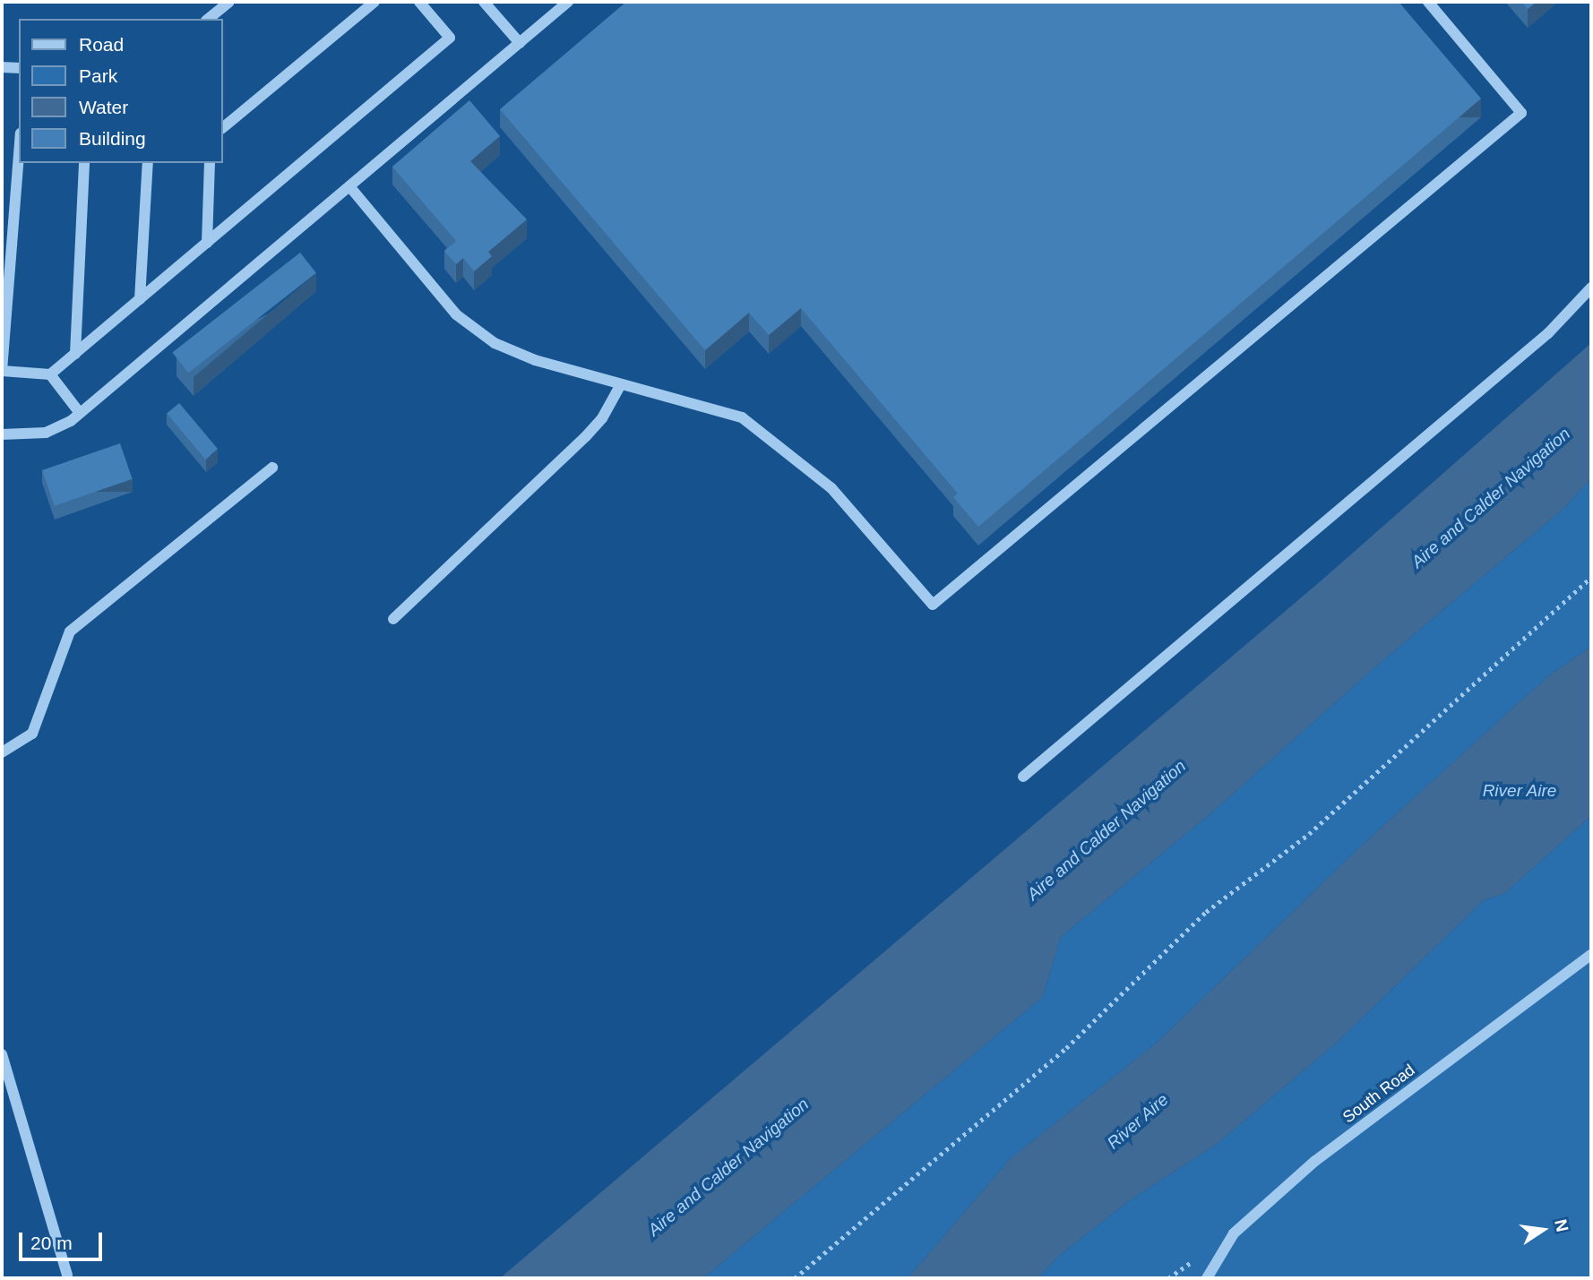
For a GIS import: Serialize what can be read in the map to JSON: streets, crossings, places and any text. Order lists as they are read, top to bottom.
{
  "streets": {
    "lane": ["South Road"]
  },
  "water": ["Aire and Calder Navigation", "River Aire"],
  "legend": [
    "Road",
    "Park",
    "Water",
    "Building"
  ],
  "scale_bar": "20 m",
  "north": "right"
}
